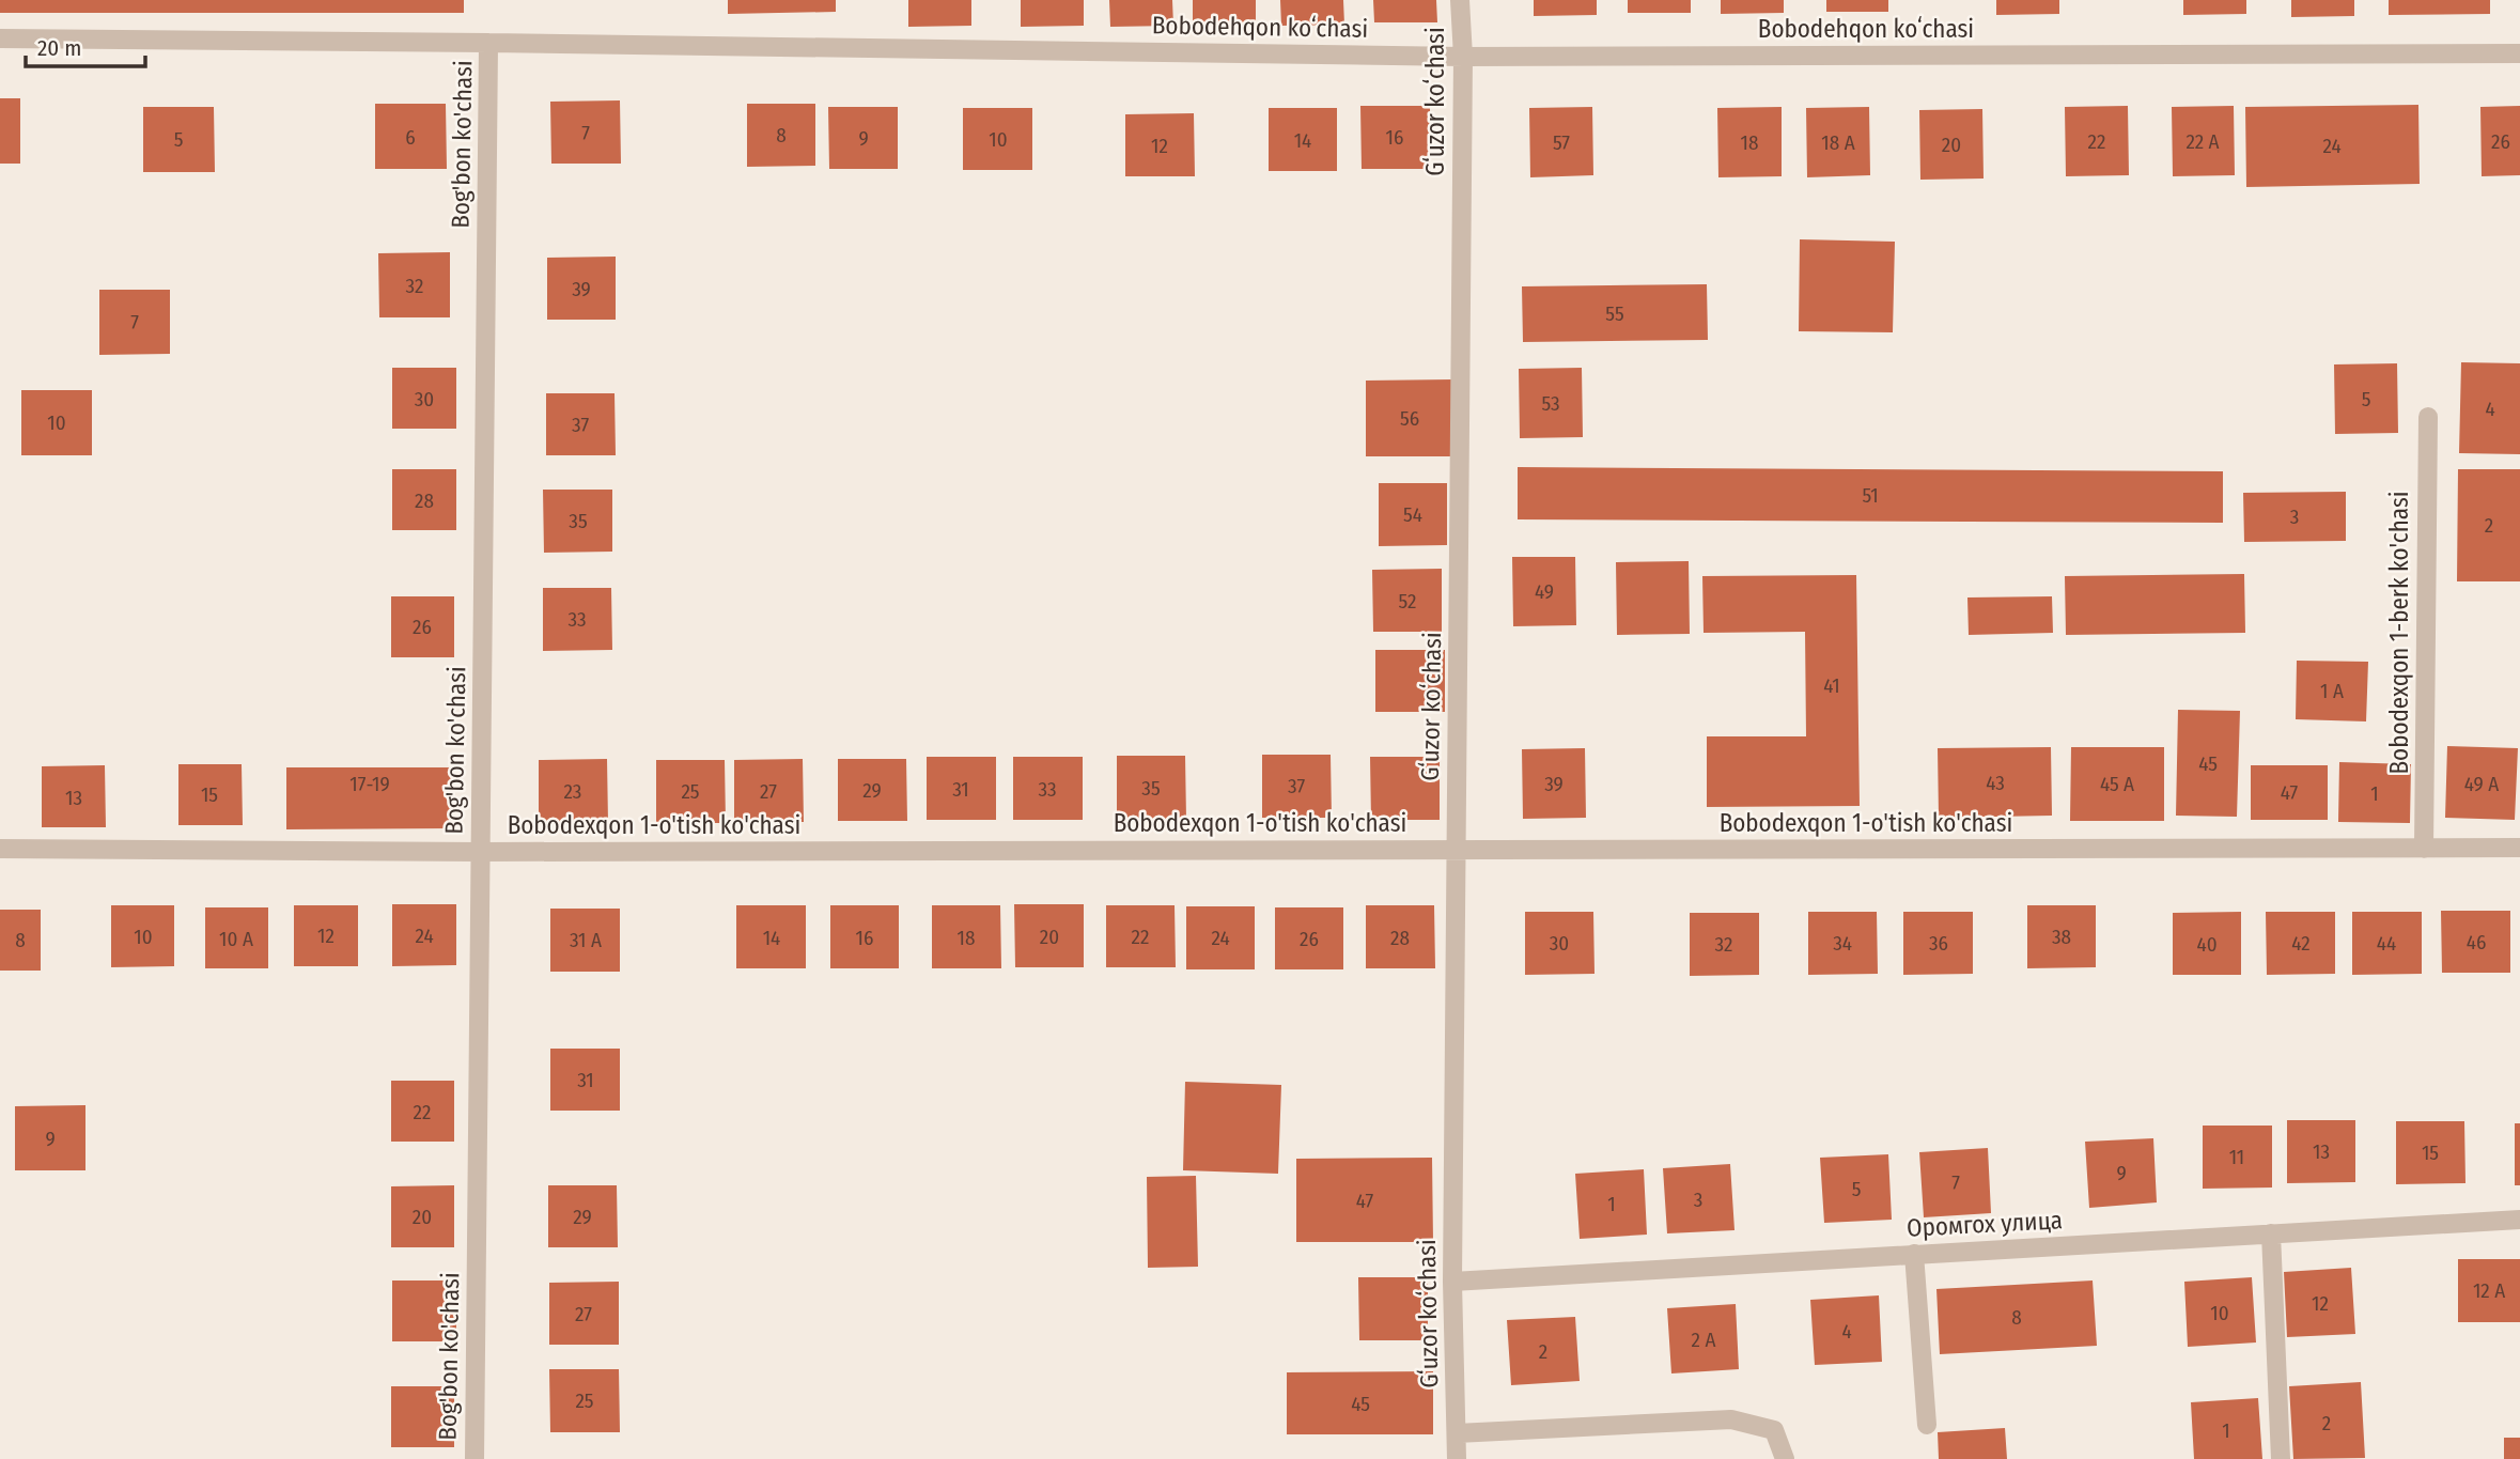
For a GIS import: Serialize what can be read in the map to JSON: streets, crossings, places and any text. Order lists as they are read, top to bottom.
{
  "streets": {
    "street": [
      "Bobodehqon koʻchasi",
      "Gʻuzor koʻchasi",
      "Bog'bon ko'chasi",
      "Bobodexqon 1-berk ko'chasi",
      "Bobodexqon 1-o'tish ko'chasi",
      "Оромгох улица"
    ]
  },
  "crossings": [
    ["Bobodehqon koʻchasi", "Gʻuzor koʻchasi"],
    ["Bobodehqon koʻchasi", "Bog'bon ko'chasi"],
    ["Gʻuzor koʻchasi", "Bobodexqon 1-o'tish ko'chasi"],
    ["Gʻuzor koʻchasi", "Оромгох улица"],
    ["Bog'bon ko'chasi", "Bobodexqon 1-o'tish ko'chasi"],
    ["Bobodexqon 1-berk ko'chasi", "Bobodexqon 1-o'tish ko'chasi"]
  ],
  "house_numbers": [
    "7",
    "8",
    "6",
    "16",
    "9",
    "5",
    "10",
    "14",
    "22",
    "22 A",
    "26",
    "57",
    "18",
    "18 A",
    "20",
    "12",
    "24",
    "32",
    "39",
    "55",
    "7",
    "30",
    "5",
    "53",
    "4",
    "56",
    "10",
    "37",
    "51",
    "28",
    "54",
    "3",
    "35",
    "2",
    "49",
    "52",
    "33",
    "26",
    "41",
    "1 A",
    "45",
    "43",
    "17-19",
    "39",
    "45 A",
    "49 A",
    "37",
    "35",
    "31",
    "33",
    "29",
    "23",
    "25",
    "27",
    "47",
    "1",
    "15",
    "13",
    "12",
    "24",
    "10",
    "20",
    "22",
    "38",
    "14",
    "16",
    "18",
    "24",
    "28",
    "10 A",
    "26",
    "8",
    "31 A",
    "46",
    "30",
    "34",
    "36",
    "42",
    "44",
    "32",
    "40",
    "31",
    "22",
    "9",
    "13",
    "15",
    "11",
    "9",
    "7",
    "5",
    "3",
    "47",
    "1",
    "20",
    "29",
    "12 A",
    "12",
    "10",
    "27",
    "8",
    "4",
    "2 A",
    "2",
    "25",
    "45",
    "2",
    "1"
  ],
  "scale_bar": "20 m"
}
